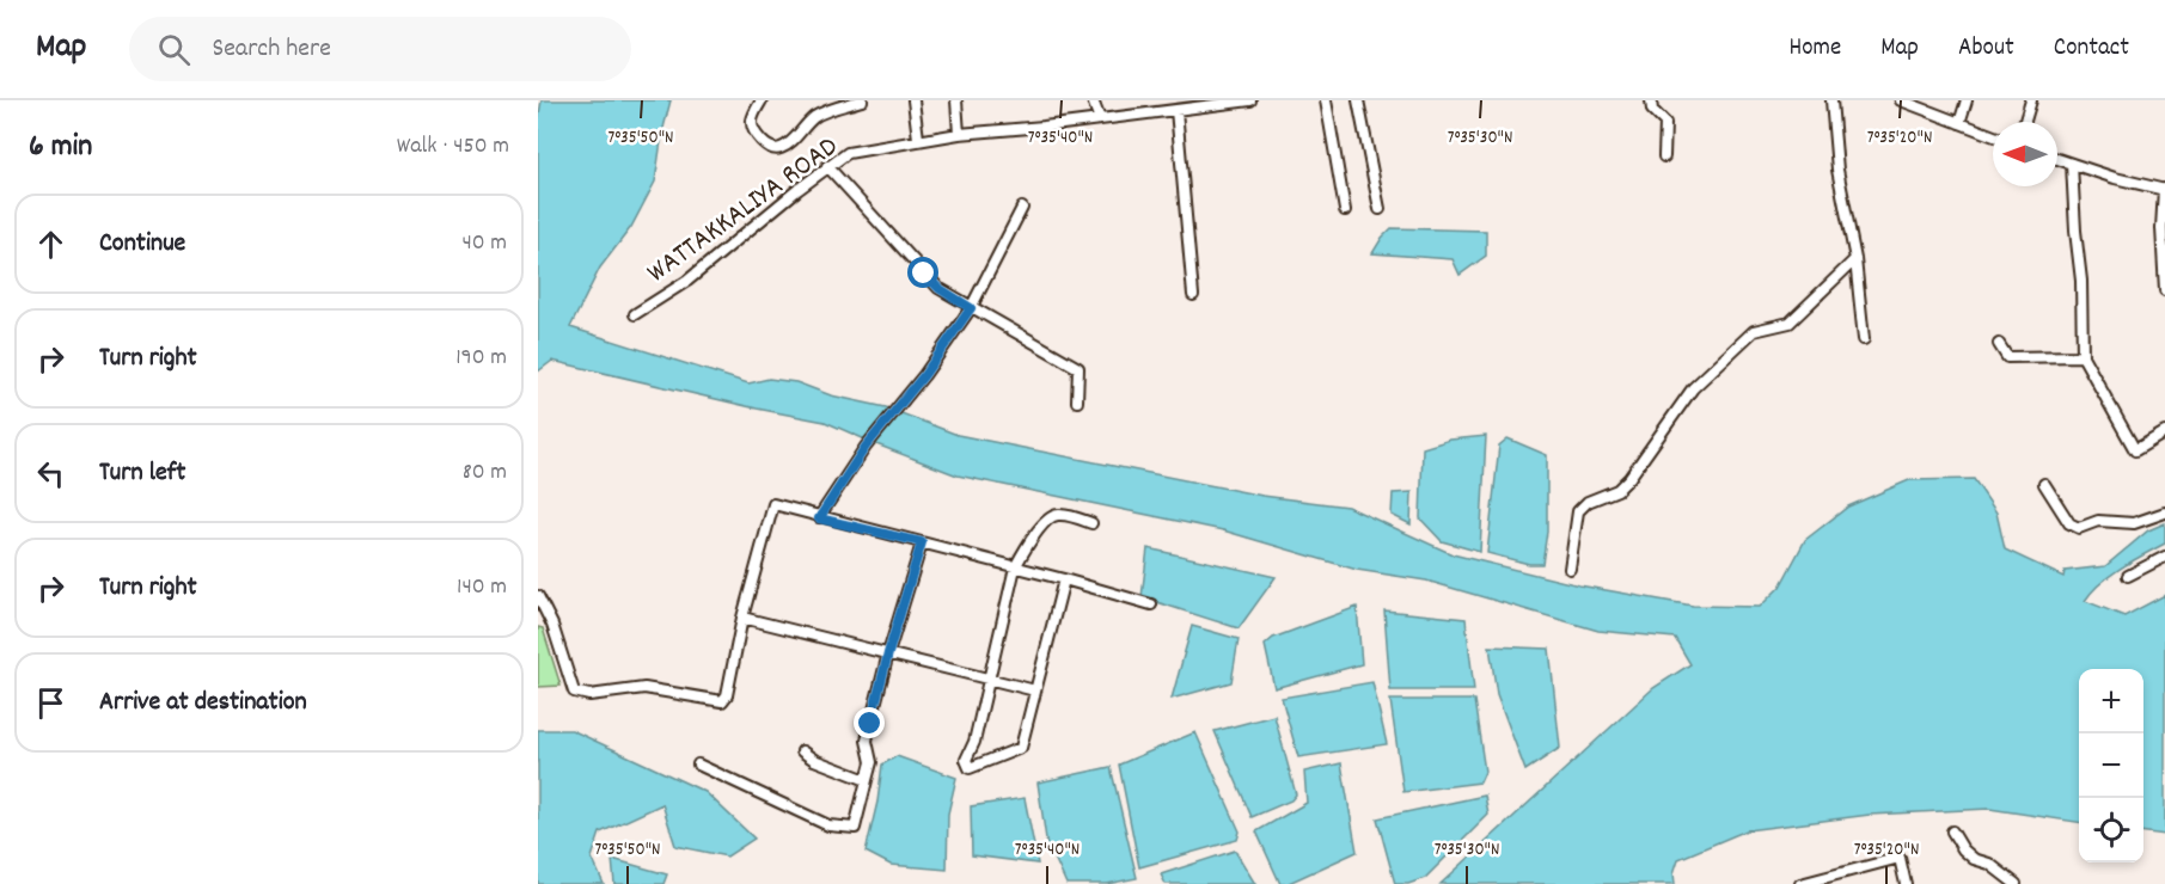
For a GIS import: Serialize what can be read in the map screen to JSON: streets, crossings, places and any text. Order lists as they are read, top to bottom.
{
  "streets": {
    "street": ["WATTAKKALIYA ROAD"]
  },
  "north": "left",
  "page": {
    "header": "Map",
    "search": "Search here",
    "nav": [
      "Home",
      "Map",
      "About",
      "Contact"
    ],
    "heading": ["6 min", "Walk · 450 m"],
    "list": [
      ["Continue", "40 m"],
      ["Turn right", "190 m"],
      ["Turn left", "80 m"],
      ["Turn right", "140 m"],
      "Arrive at destination"
    ],
    "map_buttons": ["+", "−"]
  },
  "coordinates": [
    "7°35'50\"N",
    "7°35'40\"N",
    "7°35'30\"N",
    "7°35'20\"N"
  ]
}
